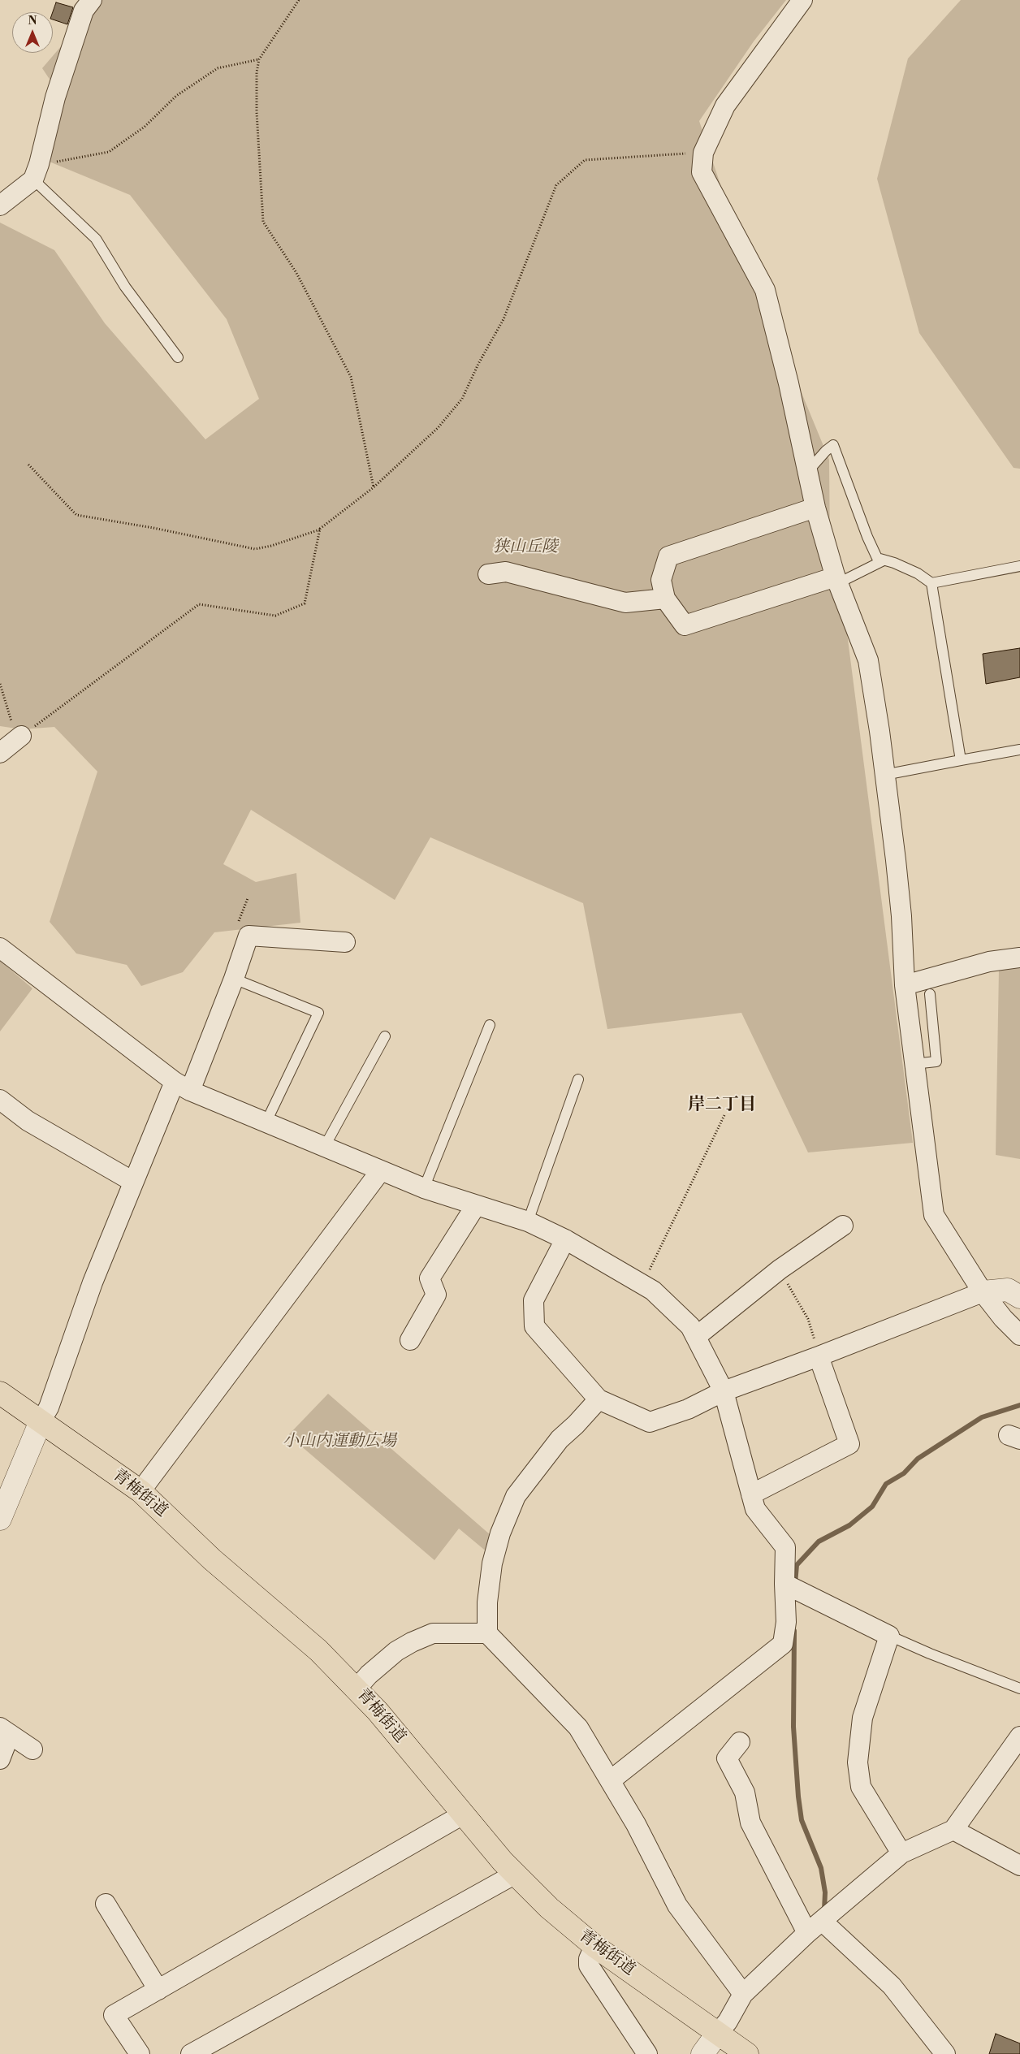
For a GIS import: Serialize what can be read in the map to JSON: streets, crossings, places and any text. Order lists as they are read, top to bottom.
{
  "streets": {
    "main road": ["青梅街道"]
  },
  "districts": ["岸二丁目"],
  "parks": ["狭山丘陵", "小山内運動広場"],
  "north": "top"
}
